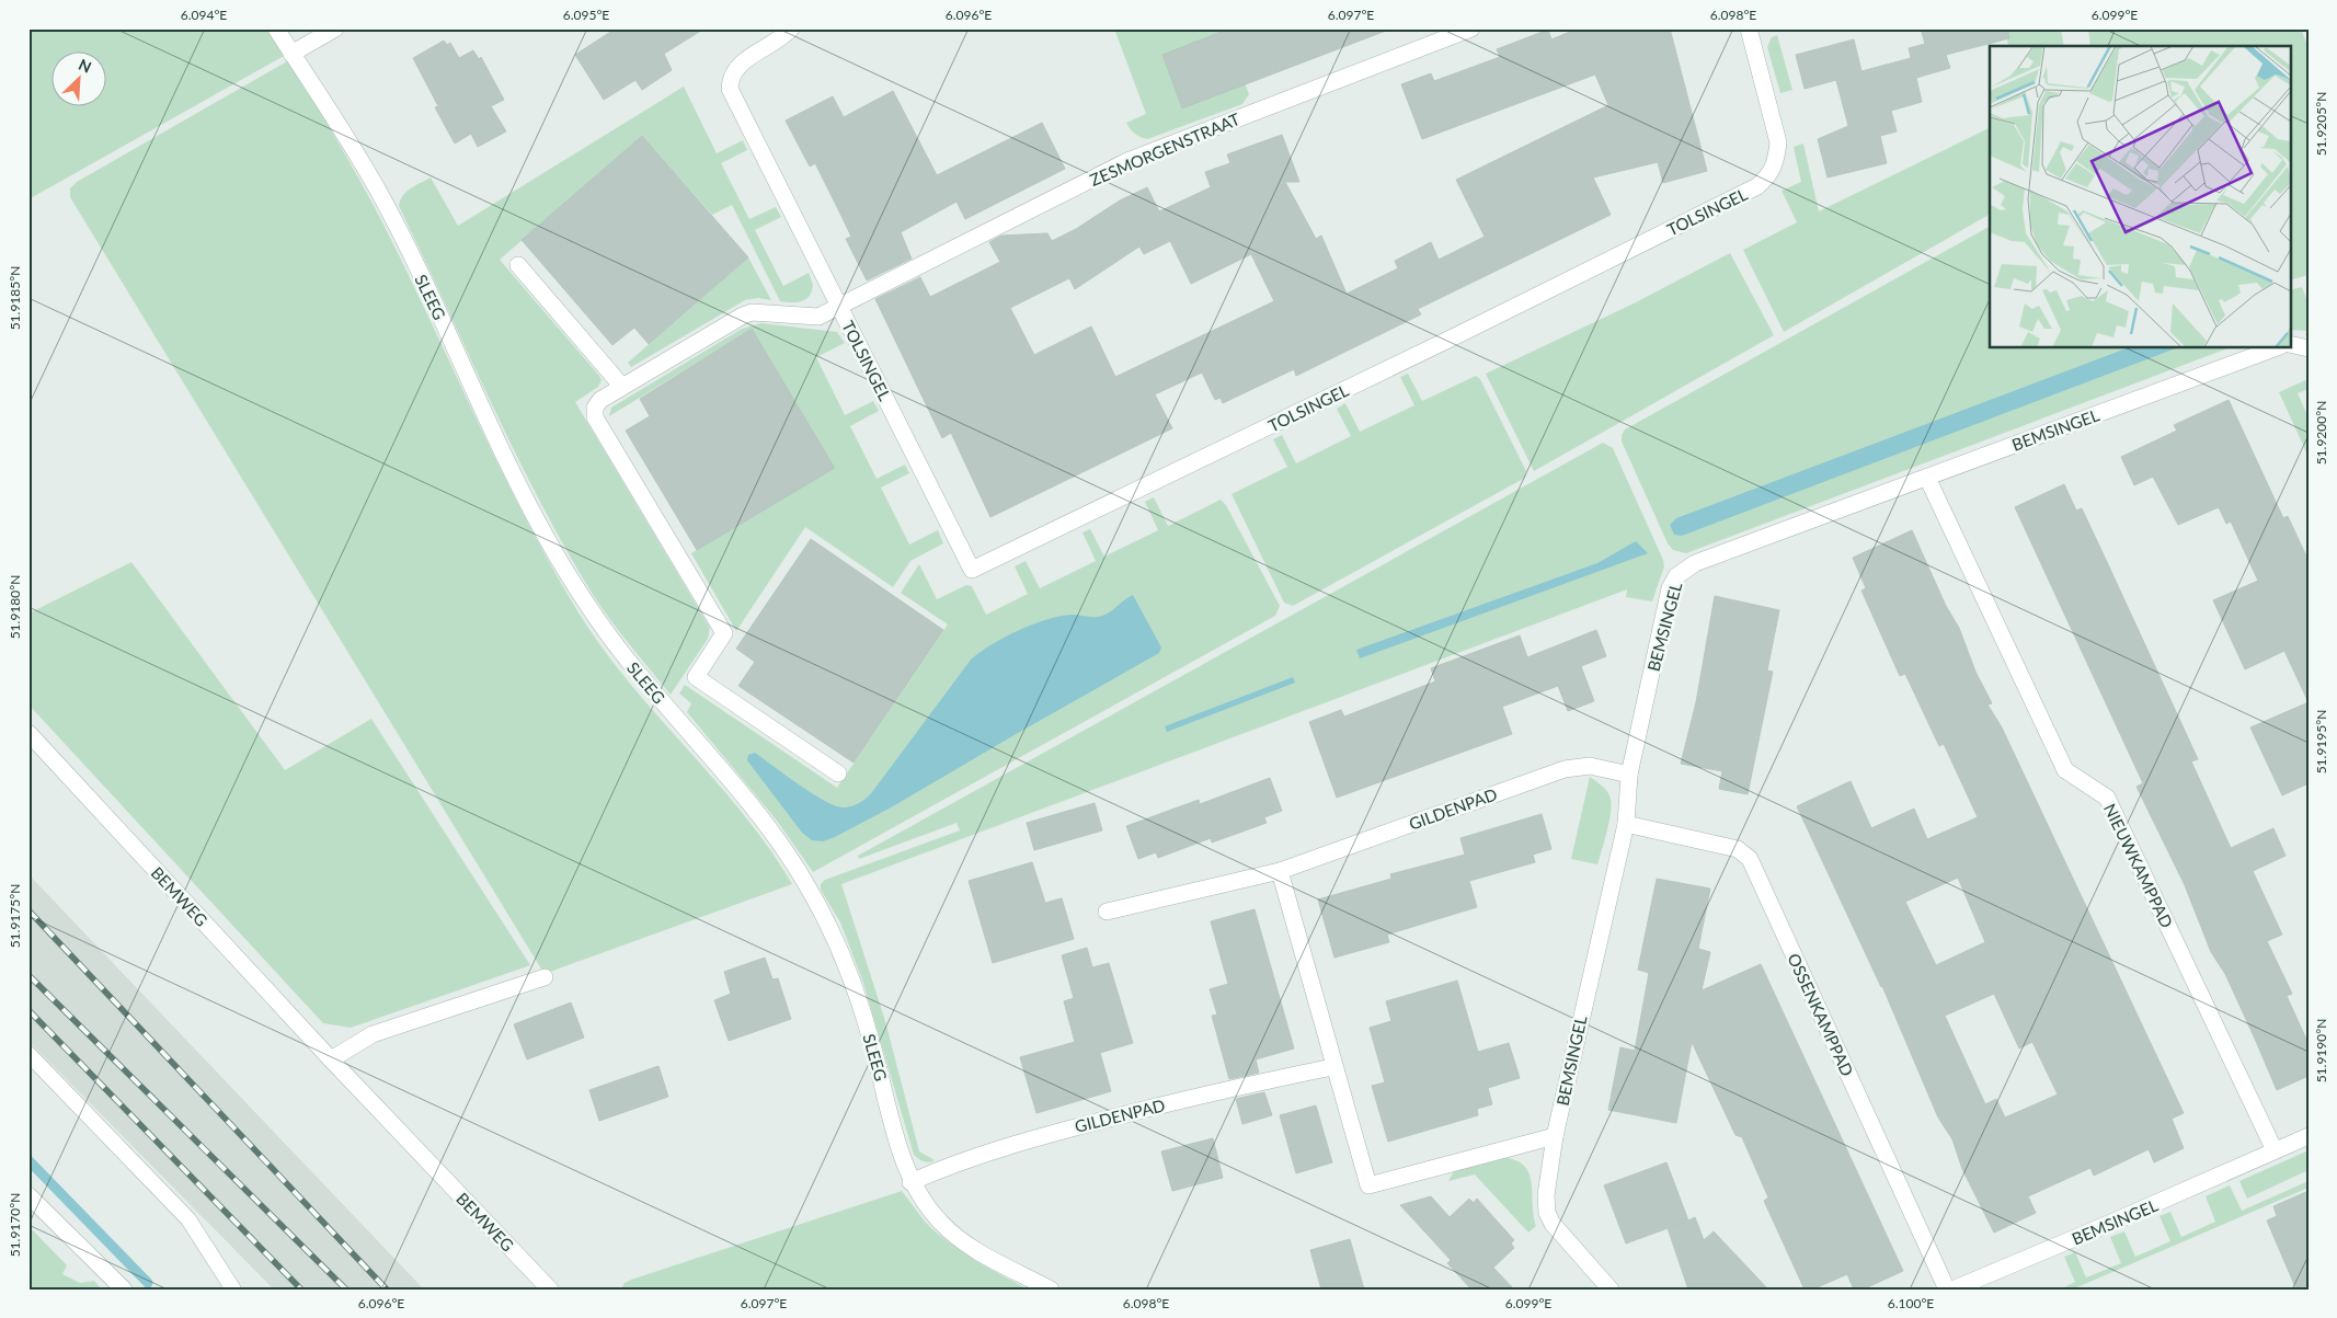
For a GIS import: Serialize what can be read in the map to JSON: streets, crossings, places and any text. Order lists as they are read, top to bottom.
{
  "streets": {
    "street": [
      "ZESMORGENSTRAAT",
      "TOLSINGEL",
      "SLEEG",
      "BEMSINGEL",
      "GILDENPAD",
      "NIEUWKAMPPAD",
      "BEMWEG",
      "OSSENKAMPPAD"
    ]
  },
  "crossings": [
    ["ZESMORGENSTRAAT", "TOLSINGEL"],
    ["SLEEG", "GILDENPAD"],
    ["BEMSINGEL", "GILDENPAD"],
    ["BEMSINGEL", "NIEUWKAMPPAD"],
    ["BEMSINGEL", "OSSENKAMPPAD"]
  ],
  "north": "top right",
  "coordinates": [
    "6.094°E",
    "6.095°E",
    "6.096°E",
    "6.097°E",
    "6.098°E",
    "6.099°E",
    "51.9205°N",
    "51.9185°N",
    "51.9200°N",
    "51.9180°N",
    "51.9195°N",
    "51.9175°N",
    "51.9190°N",
    "51.9170°N",
    "6.100°E"
  ]
}
